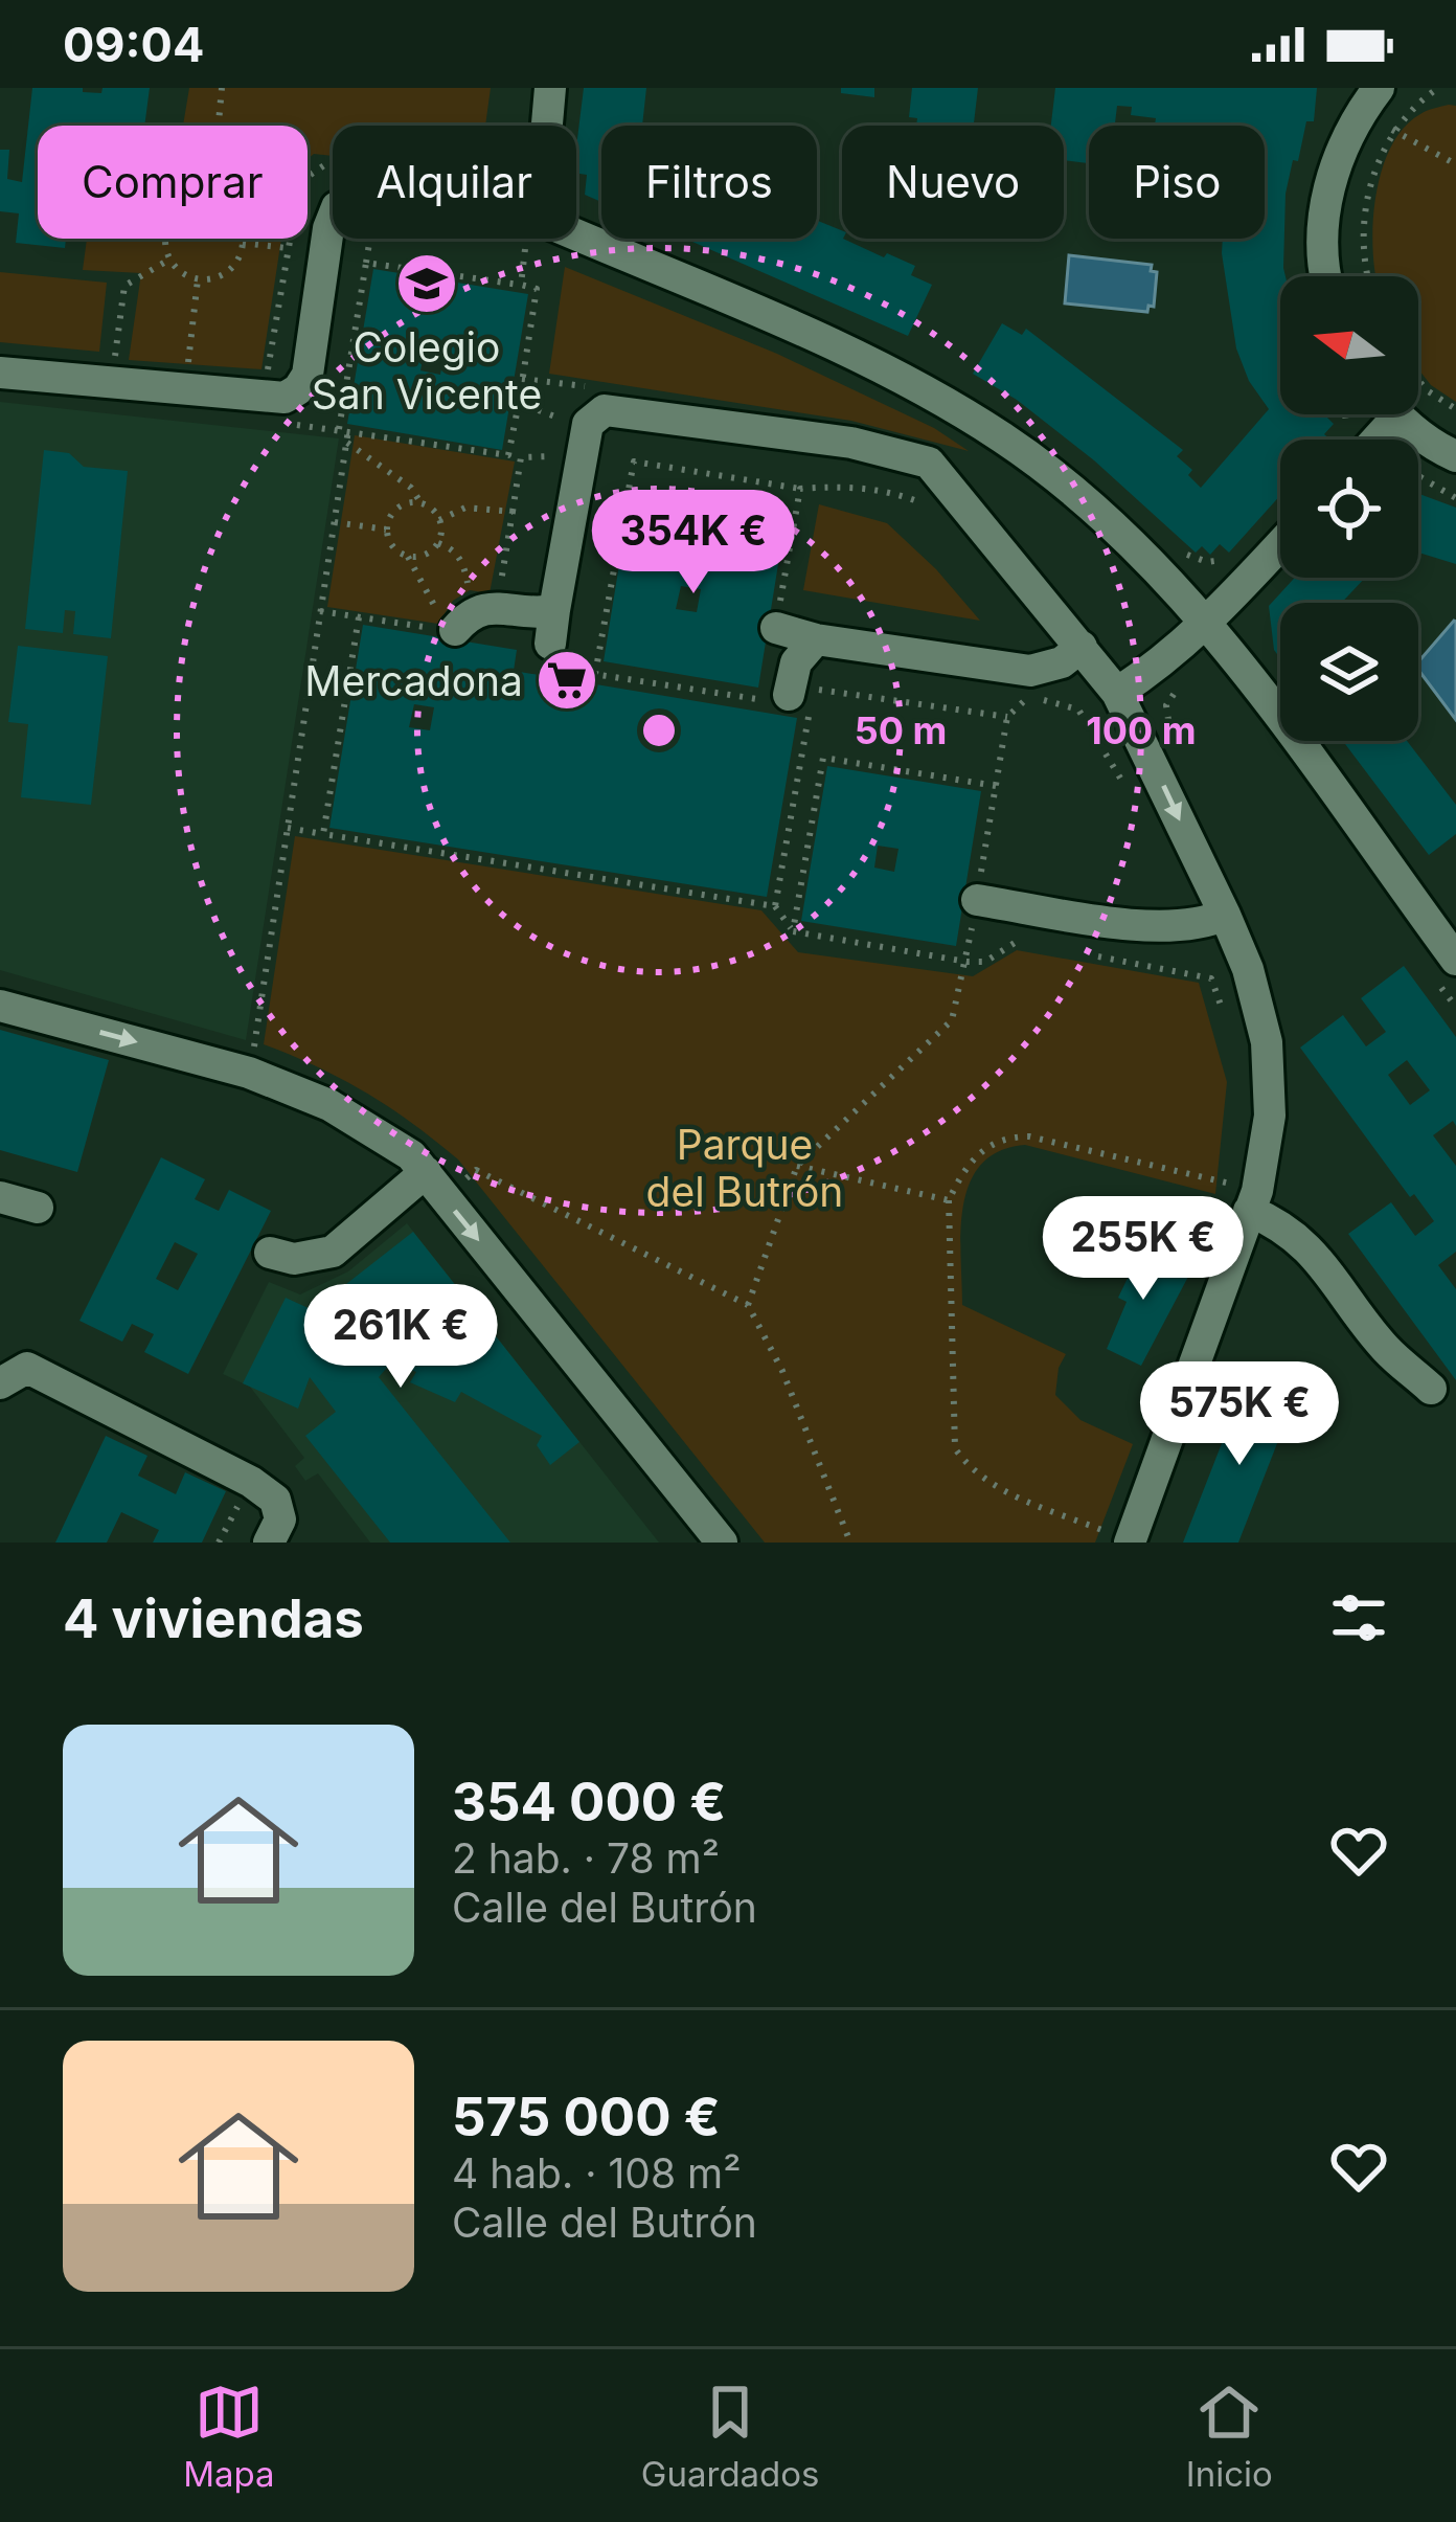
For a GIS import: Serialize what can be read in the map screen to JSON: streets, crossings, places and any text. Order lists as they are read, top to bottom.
{
  "parks": ["Parque del Butrón"],
  "places": {
    "school or university": ["Colegio San Vicente"],
    "supermarket": ["Mercadona"]
  },
  "north": "left",
  "page": {
    "status": "09:04",
    "chip": [
      "Comprar",
      "Alquilar",
      "Filtros",
      "Nuevo",
      "Piso"
    ],
    "price": [
      "354K €",
      "255K €",
      "261K €",
      "575K €"
    ],
    "heading": "4 viviendas",
    "list": [
      {
        "name": "354 000 €",
        "note": "2 hab. · 78 m² · Calle del Butrón"
      },
      {
        "name": "575 000 €",
        "note": "4 hab. · 108 m² · Calle del Butrón"
      }
    ],
    "tabs": ["Mapa", "Guardados", "Inicio"]
  },
  "rings": ["50 m", "100 m"]
}
